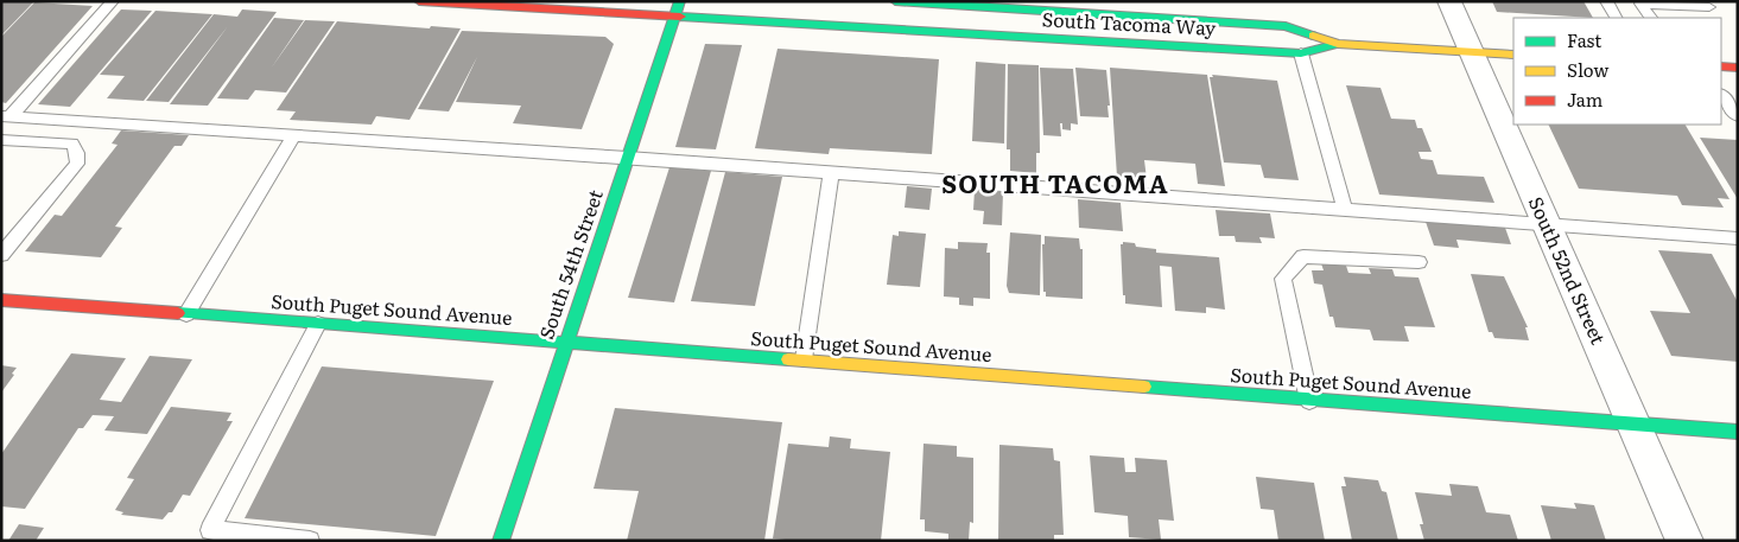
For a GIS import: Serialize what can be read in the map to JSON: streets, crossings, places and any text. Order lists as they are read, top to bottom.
{
  "streets": {
    "street": [
      "South Tacoma Way",
      "South 54th Street",
      "South 52nd Street",
      "South Puget Sound Avenue"
    ]
  },
  "crossings": [
    ["South Tacoma Way", "South 54th Street"],
    ["South Tacoma Way", "South 52nd Street"],
    ["South 54th Street", "South Puget Sound Avenue"],
    ["South 52nd Street", "South Puget Sound Avenue"]
  ],
  "districts": ["SOUTH TACOMA"],
  "legend": ["Fast", "Slow", "Jam"]
}
